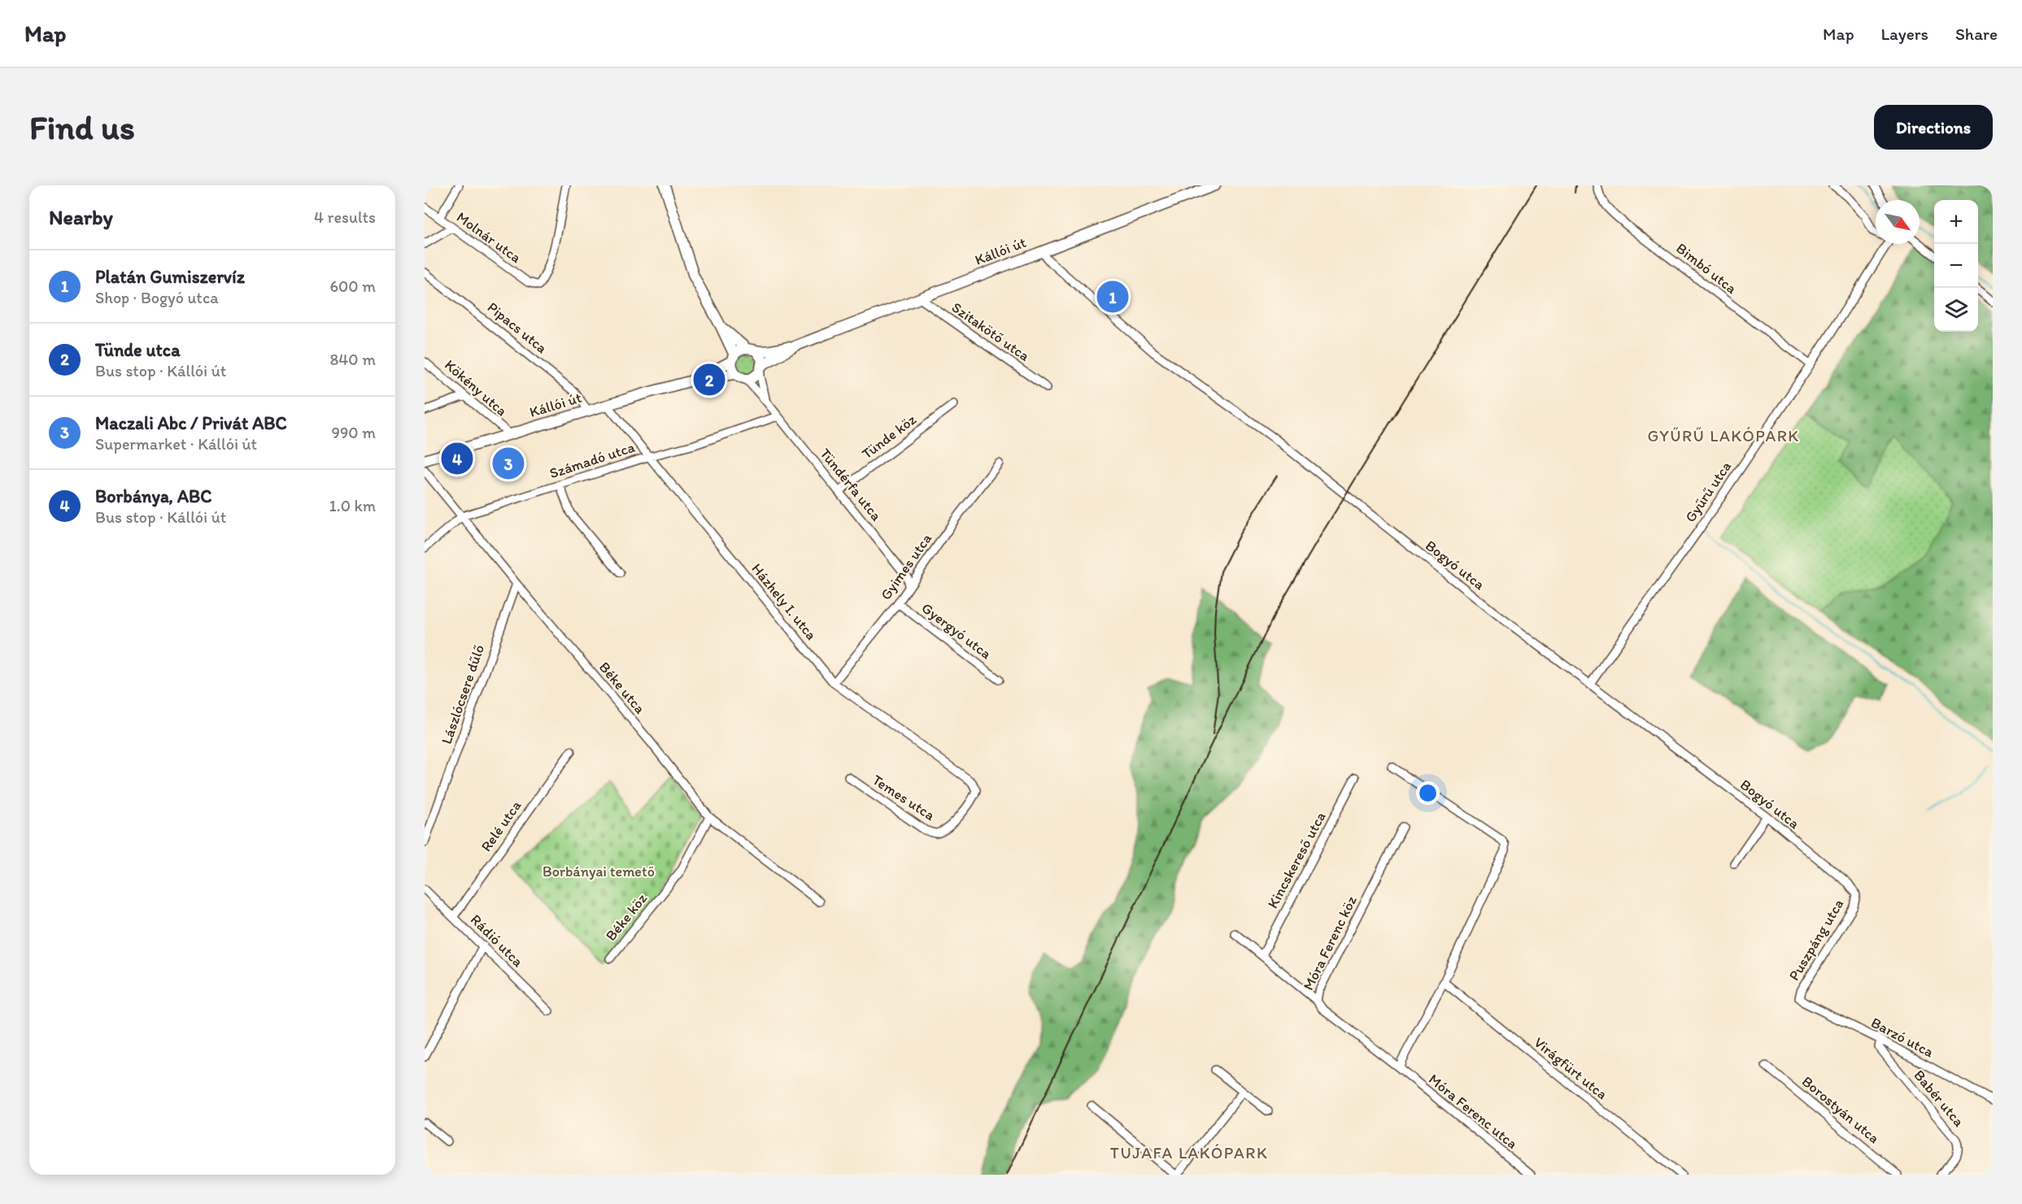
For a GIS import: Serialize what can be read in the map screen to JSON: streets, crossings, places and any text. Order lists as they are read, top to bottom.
{
  "streets": {
    "main road": ["Kállói út"],
    "street": [
      "Molnár utca",
      "Bimbó utca",
      "Pipacs utca",
      "Szitakötő utca",
      "Kökény utca",
      "Tünde köz",
      "Számadó utca",
      "Tündérfa utca",
      "Gyűrű utca",
      "Bogyó utca",
      "Gyimes utca",
      "Házhely I. utca",
      "Gyergyó utca",
      "Béke utca",
      "Lászlócsere dűlő",
      "Temes utca",
      "Relé utca",
      "Kincskereső utca",
      "Béke köz",
      "Puszpáng utca",
      "Rádió utca",
      "Móra Ferenc köz",
      "Barzó utca",
      "Virágfürt utca",
      "Babér utca",
      "Borostyán utca",
      "Móra Ferenc utca"
    ]
  },
  "crossings": [
    ["Kállói út", "Pipacs utca"],
    ["Kállói út", "Szitakötő utca"],
    ["Kállói út", "Kökény utca"],
    ["Kállói út", "Tündérfa utca"],
    ["Kállói út", "Bogyó utca"],
    ["Kállói út", "Házhely I. utca"],
    ["Bimbó utca", "Gyűrű utca"],
    ["Tünde köz", "Tündérfa utca"],
    ["Számadó utca", "Tündérfa utca"],
    ["Számadó utca", "Házhely I. utca"],
    ["Számadó utca", "Béke utca"],
    ["Tündérfa utca", "Gyimes utca"],
    ["Gyűrű utca", "Bogyó utca"],
    ["Bogyó utca", "Puszpáng utca"],
    ["Gyimes utca", "Házhely I. utca"],
    ["Gyimes utca", "Gyergyó utca"],
    ["Házhely I. utca", "Temes utca"],
    ["Béke utca", "Lászlócsere dűlő"],
    ["Béke utca", "Béke köz"],
    ["Relé utca", "Rádió utca"],
    ["Puszpáng utca", "Barzó utca"],
    ["Móra Ferenc köz", "Móra Ferenc utca"],
    ["Barzó utca", "Babér utca"]
  ],
  "districts": ["GYŰRŰ LAKÓPARK", "TUJAFA LAKÓPARK"],
  "parks": ["Borbányai temető"],
  "north": "bottom right",
  "page": {
    "header": "Map",
    "nav": ["Map", "Layers", "Share"],
    "buttons": "Directions",
    "title": "Find us",
    "heading": ["Nearby", "4 results"],
    "map_buttons": ["+", "−"],
    "list": [
      {
        "mark": "1",
        "name": "Platán Gumiszervíz",
        "note": "Shop · Bogyó utca",
        "value": "600 m"
      },
      {
        "mark": "2",
        "name": "Tünde utca",
        "note": "Bus stop · Kállói út",
        "value": "840 m"
      },
      {
        "mark": "3",
        "name": "Maczali Abc / Privát ABC",
        "note": "Supermarket · Kállói út",
        "value": "990 m"
      },
      {
        "mark": "4",
        "name": "Borbánya, ABC",
        "note": "Bus stop · Kállói út",
        "value": "1.0 km"
      }
    ],
    "pins": [
      "1",
      "2",
      "4",
      "3"
    ]
  }
}
